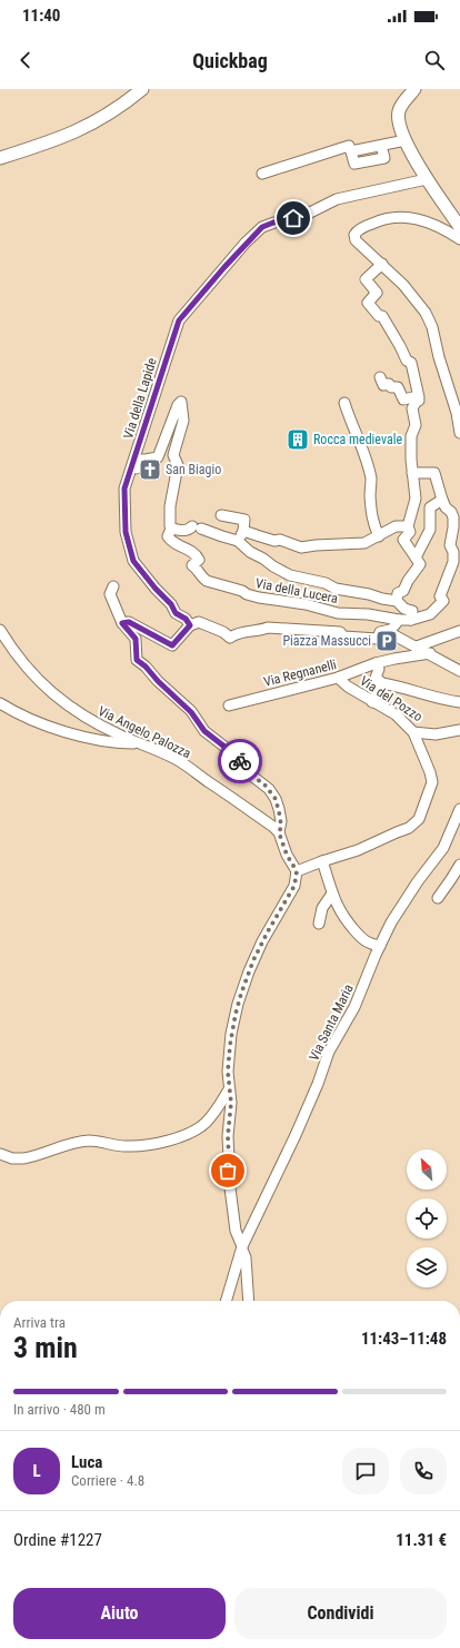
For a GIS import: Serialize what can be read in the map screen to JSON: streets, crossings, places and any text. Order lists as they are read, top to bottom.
{
  "streets": {
    "street": [
      "Via della Lapide",
      "Via della Lucera",
      "Via Regnanelli",
      "Via del Pozzo",
      "Via Angelo Palozza",
      "Via Santa Maria"
    ]
  },
  "crossings": [
    ["Via Regnanelli", "Via del Pozzo"]
  ],
  "places": {
    "building": ["Rocca medievale"],
    "church": ["San Biagio"],
    "parking": ["Piazza Massucci"]
  },
  "north": "top left",
  "page": {
    "status": "11:40",
    "header": "Quickbag",
    "heading": ["3 min", "Arriva tra", "11:43–11:48"],
    "panel": [
      "Luca",
      "Corriere · 4.8",
      "Ordine #1227",
      "11.31 €"
    ],
    "bar": "In arrivo · 480 m",
    "round": "L",
    "buttons": ["Aiuto", "Condividi"]
  }
}
